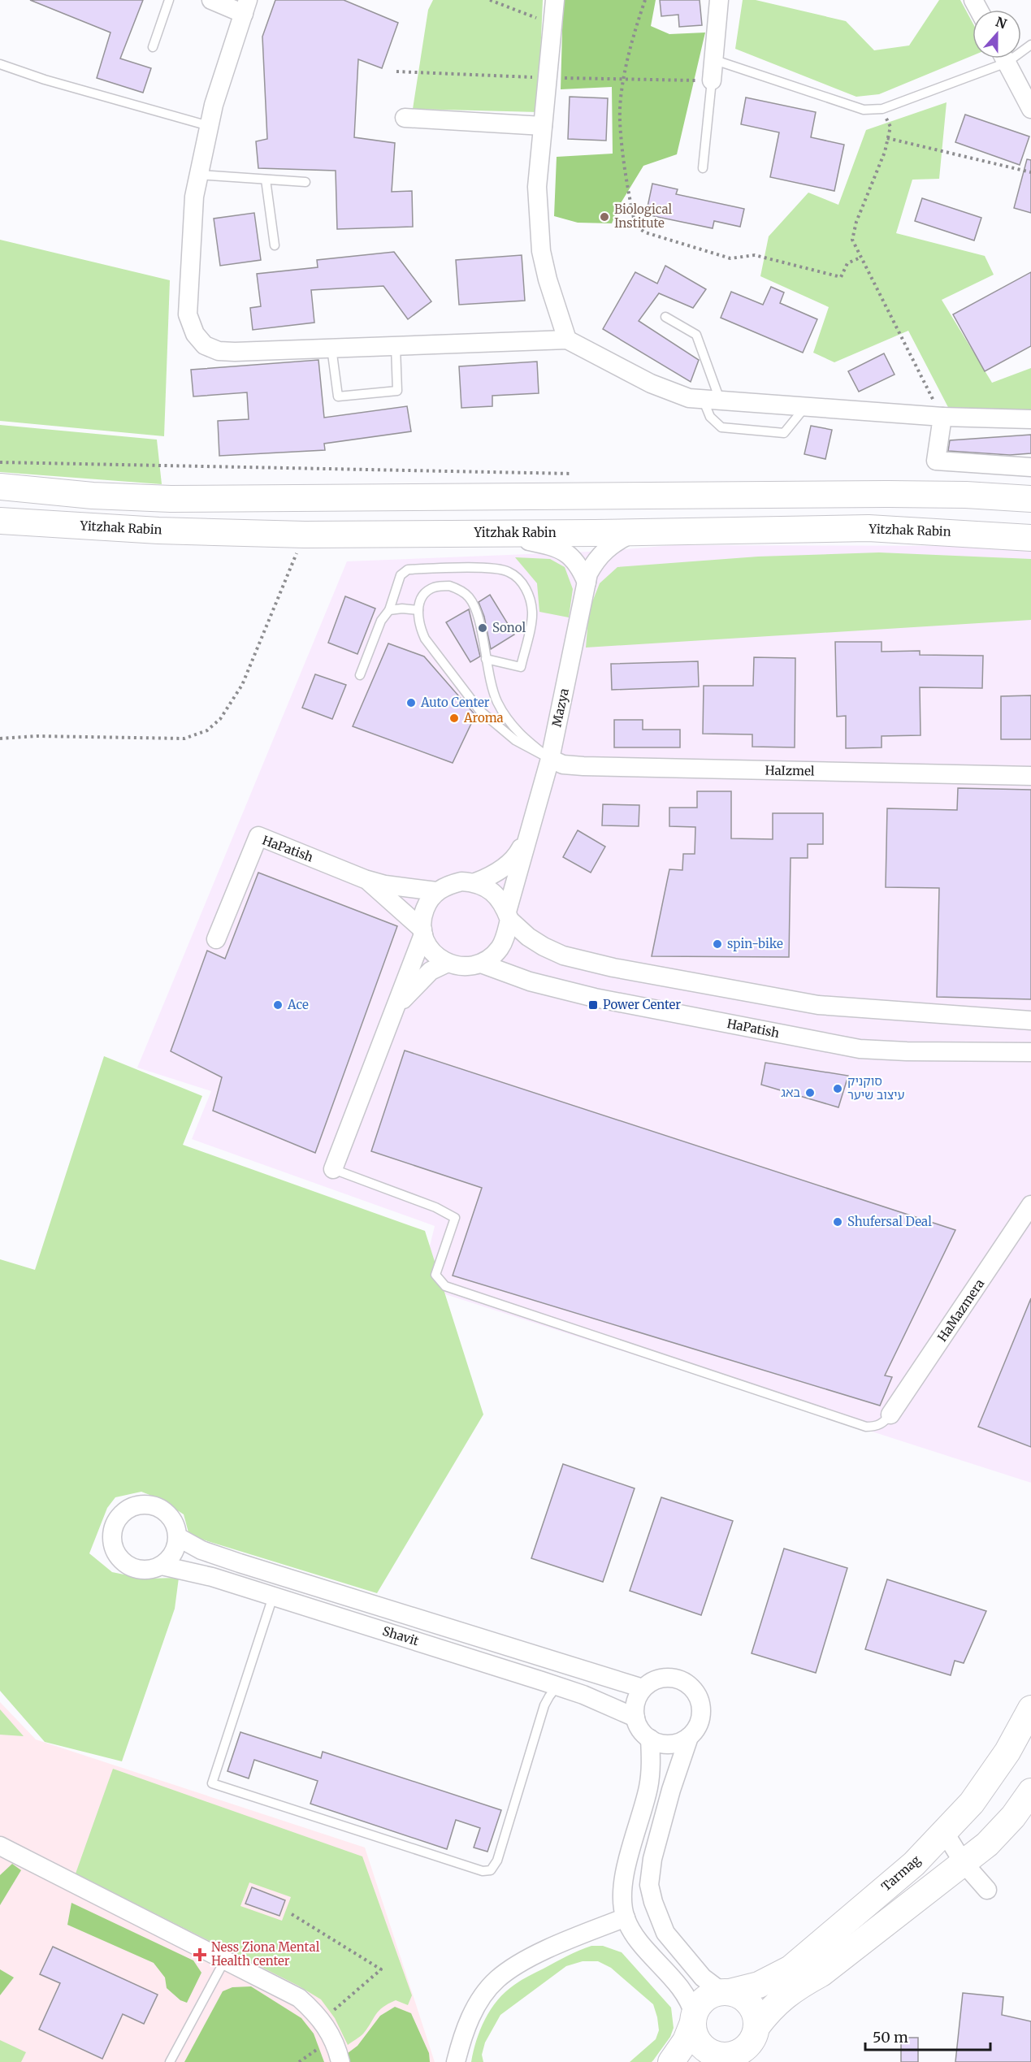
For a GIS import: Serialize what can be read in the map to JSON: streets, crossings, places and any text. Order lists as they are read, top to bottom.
{
  "streets": {
    "main road": ["Yitzhak Rabin", "Tarmag"],
    "street": [
      "Mazya",
      "HaIzmel",
      "HaPatish",
      "HaMazmera",
      "Shavit"
    ]
  },
  "crossings": [
    ["Yitzhak Rabin", "Mazya"],
    ["Mazya", "HaIzmel"],
    ["Mazya", "HaPatish"]
  ],
  "places": {
    "other": [
      "Biological Institute",
      "Sonol",
      "Auto Center",
      "Aroma",
      "spin-bike",
      "Ace",
      "סוקניק עיצוב שיער",
      "באג",
      "Shufersal Deal"
    ],
    "transit": ["Power Center"],
    "health": ["Ness Ziona Mental Health center"]
  },
  "scale_bar": "50 m",
  "north": "top"
}
